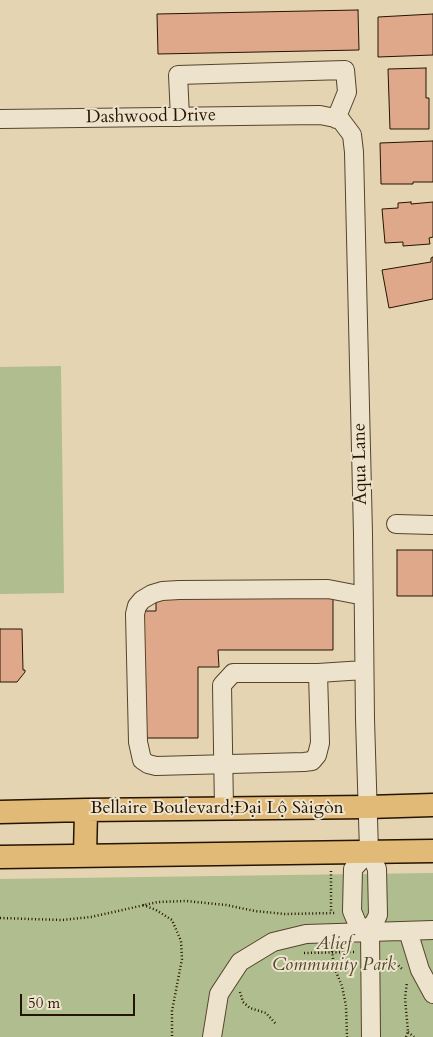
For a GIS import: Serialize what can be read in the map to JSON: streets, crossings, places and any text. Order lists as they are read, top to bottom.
{
  "streets": {
    "main road": ["Bellaire Boulevard;Đại Lộ Sàigòn"],
    "street": ["Dashwood Drive", "Aqua Lane"]
  },
  "crossings": [
    ["Dashwood Drive", "Aqua Lane"],
    ["Aqua Lane", "Bellaire Boulevard;Đại Lộ Sàigòn"]
  ],
  "parks": ["Alief Community Park"],
  "scale_bar": "50 m"
}
